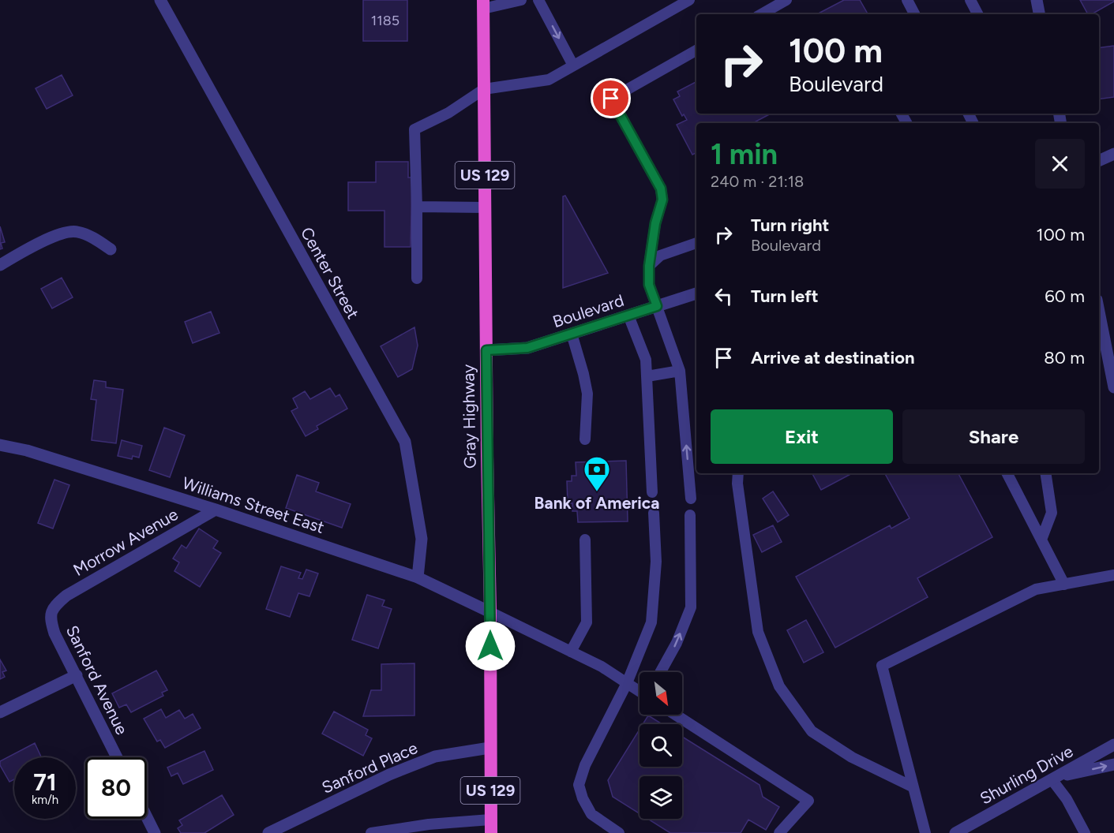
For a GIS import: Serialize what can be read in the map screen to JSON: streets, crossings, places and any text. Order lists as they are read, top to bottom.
{
  "streets": {
    "highway": ["US 129", "Gray Highway"],
    "street": [
      "Center Street",
      "Boulevard",
      "Williams Street East",
      "Morrow Avenue",
      "Sanford Avenue",
      "Sanford Place",
      "Shurling Drive"
    ]
  },
  "crossings": [
    ["Center Street", "Williams Street East"],
    ["Boulevard", "Gray Highway"],
    ["Gray Highway", "Williams Street East"],
    ["Gray Highway", "Sanford Place"],
    ["Williams Street East", "Morrow Avenue"],
    ["Morrow Avenue", "Sanford Avenue"]
  ],
  "places": {
    "bank": ["Bank of America"]
  },
  "house_numbers": ["1185"],
  "north": "bottom right",
  "page": {
    "turn": ["100 m", "Boulevard"],
    "heading": ["1 min", "240 m · 21:18"],
    "list": [
      {
        "name": "Turn right",
        "note": "Boulevard",
        "value": "100 m"
      },
      {
        "name": "Turn left",
        "value": "60 m"
      },
      {
        "name": "Arrive at destination",
        "value": "80 m"
      }
    ],
    "buttons": ["Exit", "Share"],
    "speed": "71 km/h",
    "limit": "80"
  }
}
